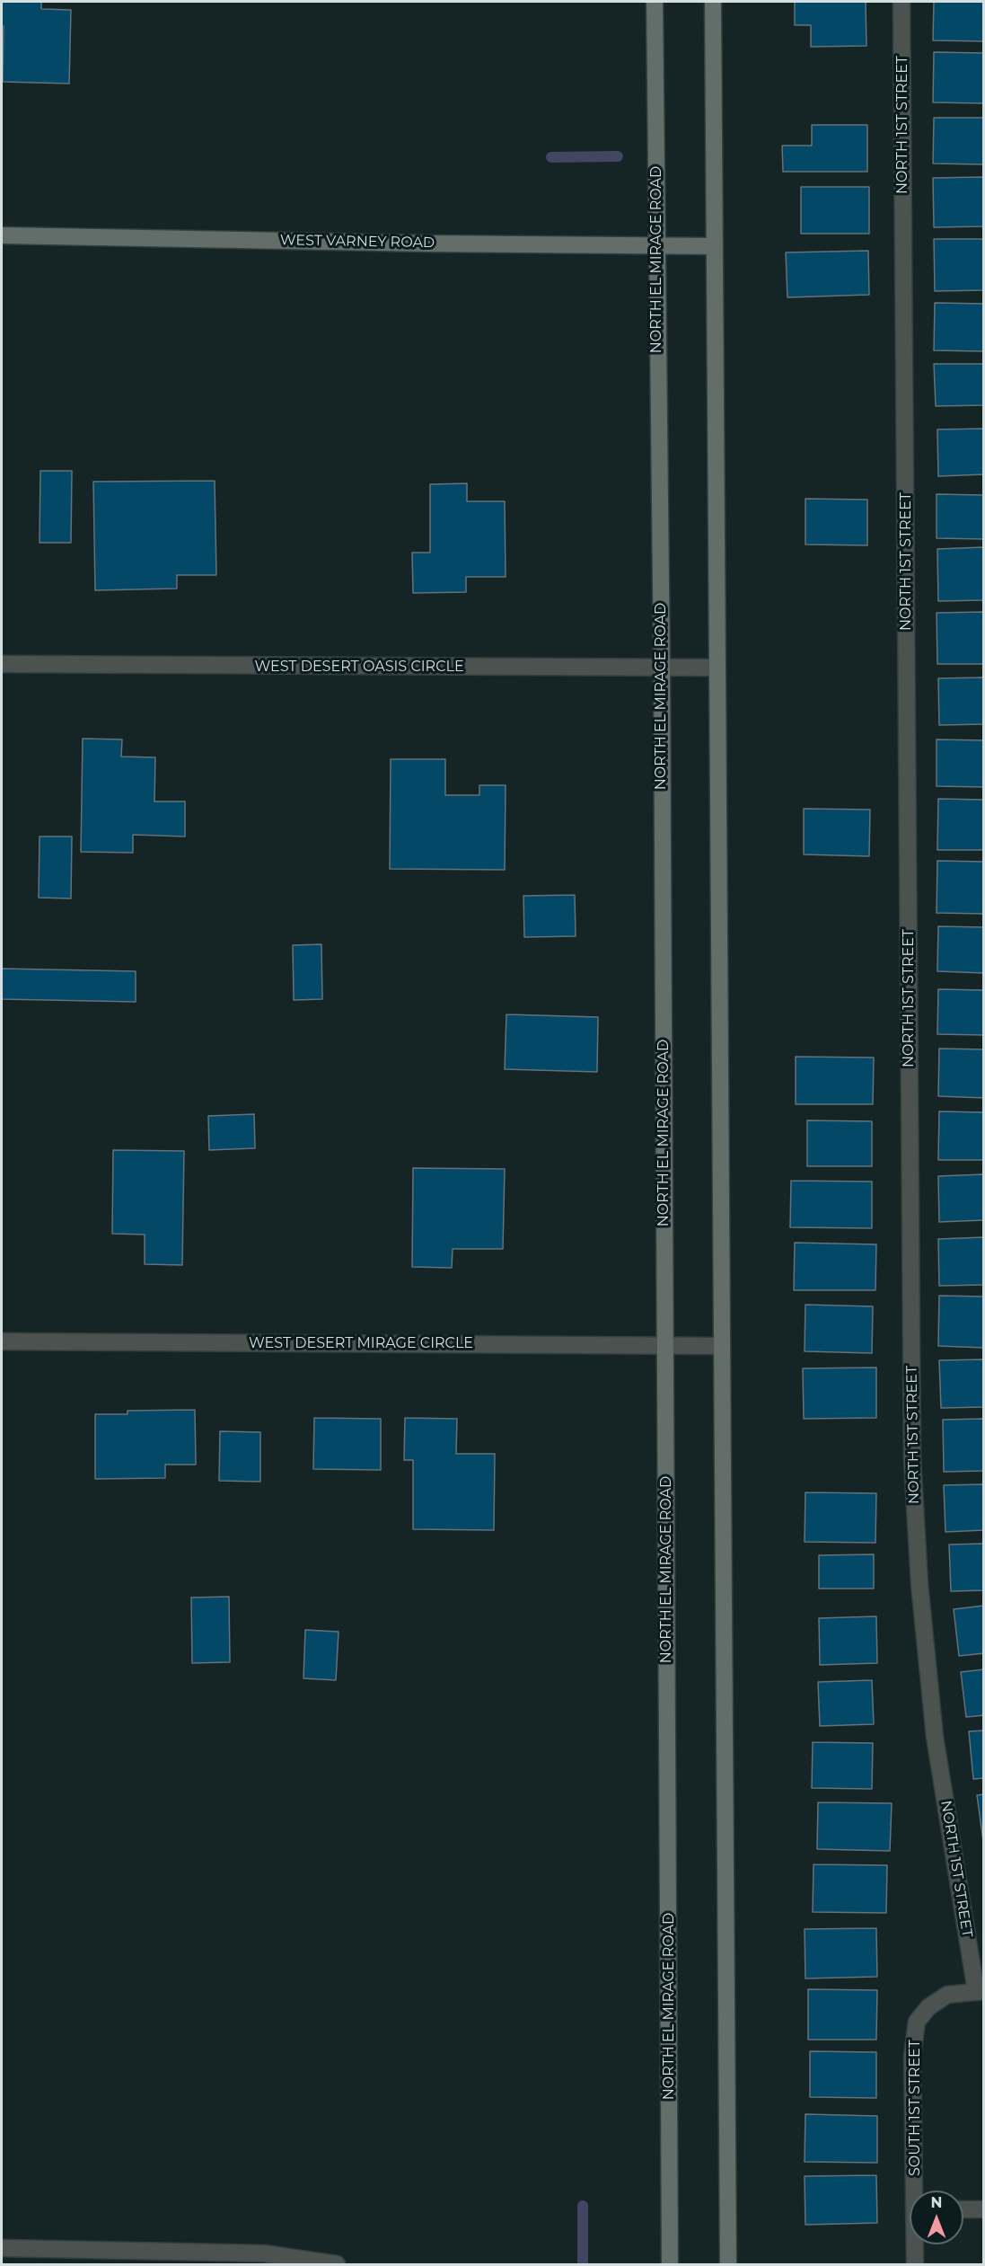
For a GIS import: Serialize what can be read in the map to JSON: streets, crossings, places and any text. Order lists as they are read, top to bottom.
{
  "streets": {
    "main road": ["WEST VARNEY ROAD", "NORTH EL MIRAGE ROAD"],
    "street": [
      "NORTH 1ST STREET",
      "WEST DESERT OASIS CIRCLE",
      "WEST DESERT MIRAGE CIRCLE",
      "SOUTH 1ST STREET"
    ]
  },
  "crossings": [
    ["NORTH 1ST STREET", "SOUTH 1ST STREET"],
    ["WEST VARNEY ROAD", "NORTH EL MIRAGE ROAD"],
    ["NORTH EL MIRAGE ROAD", "WEST DESERT OASIS CIRCLE"],
    ["NORTH EL MIRAGE ROAD", "WEST DESERT MIRAGE CIRCLE"]
  ],
  "north": "top"
}
